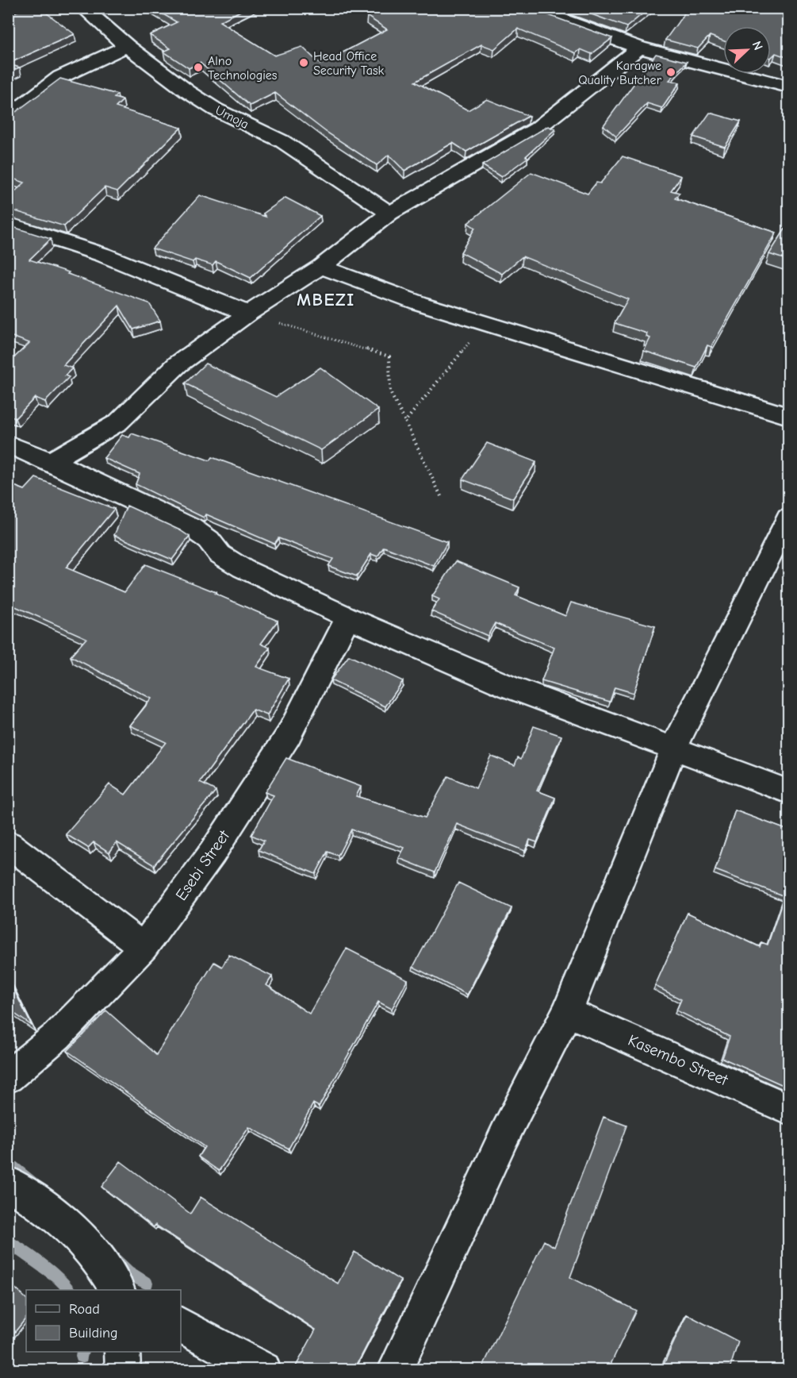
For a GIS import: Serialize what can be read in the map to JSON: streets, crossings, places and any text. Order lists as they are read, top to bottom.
{
  "streets": {
    "street": ["Umoja", "Esebi Street", "Kasembo Street"]
  },
  "districts": ["MBEZI"],
  "places": ["Head Office Security Task", "Alno Technologies", "Karagwe Quality Butcher"],
  "legend": ["Road", "Building"],
  "north": "top right"
}
